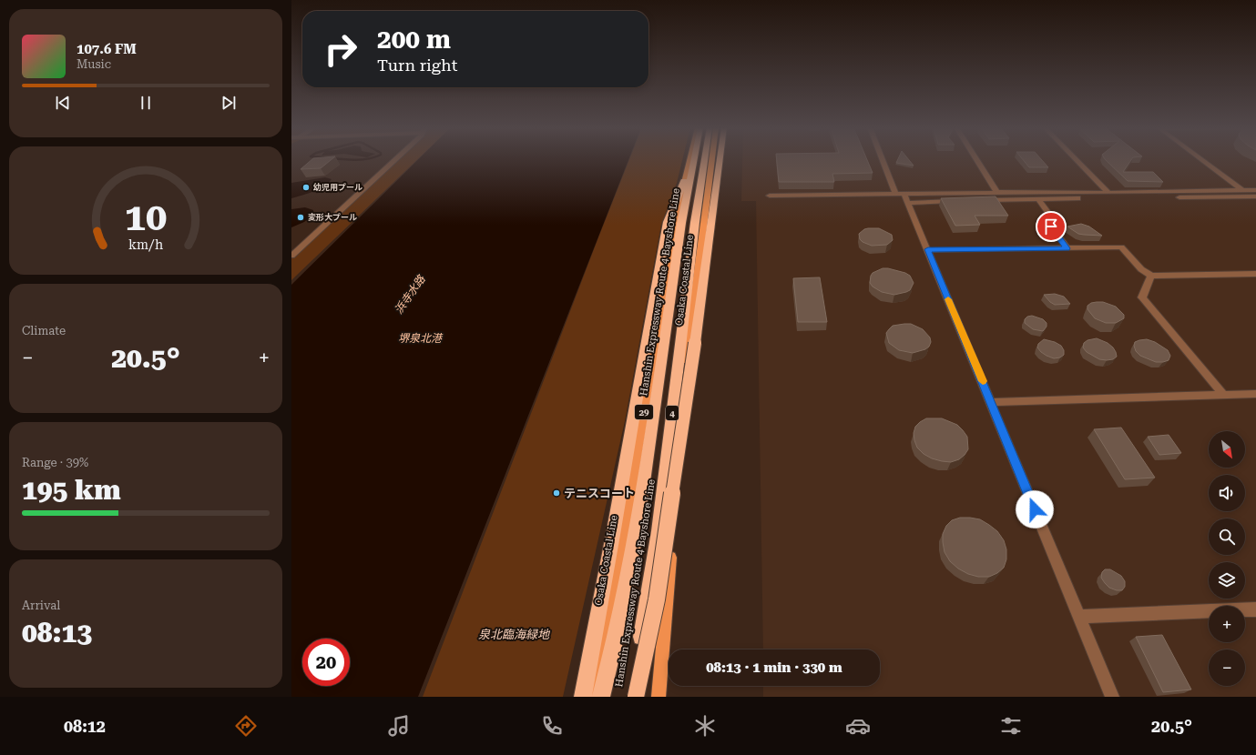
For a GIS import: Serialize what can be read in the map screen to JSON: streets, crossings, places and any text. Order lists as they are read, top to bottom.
{
  "streets": {
    "highway": ["Hanshin Expressway Route 4 Bayshore Line", "4"],
    "main road": ["Osaka Coastal Line", "29"]
  },
  "water": ["浜寺水路", "堺泉北港"],
  "parks": ["泉北臨海緑地"],
  "places": ["幼児用プール", "変形大プール", "テニスコート"],
  "north": "bottom right",
  "page": {
    "turn": ["200 m", "Turn right"],
    "song": ["107.6 FM", "Music"],
    "tile": [
      "Climate",
      ["Range · 39%", "195 km"],
      ["Arrival", "08:13"]
    ],
    "heat": ["−", "20.5°", "+"],
    "map_buttons": ["+", "−"],
    "limit": "20",
    "trip": "08:13 · 1 min · 330 m",
    "tabs": ["08:12", "20.5°"],
    "gauge": ["10", "km/h"]
  }
}
